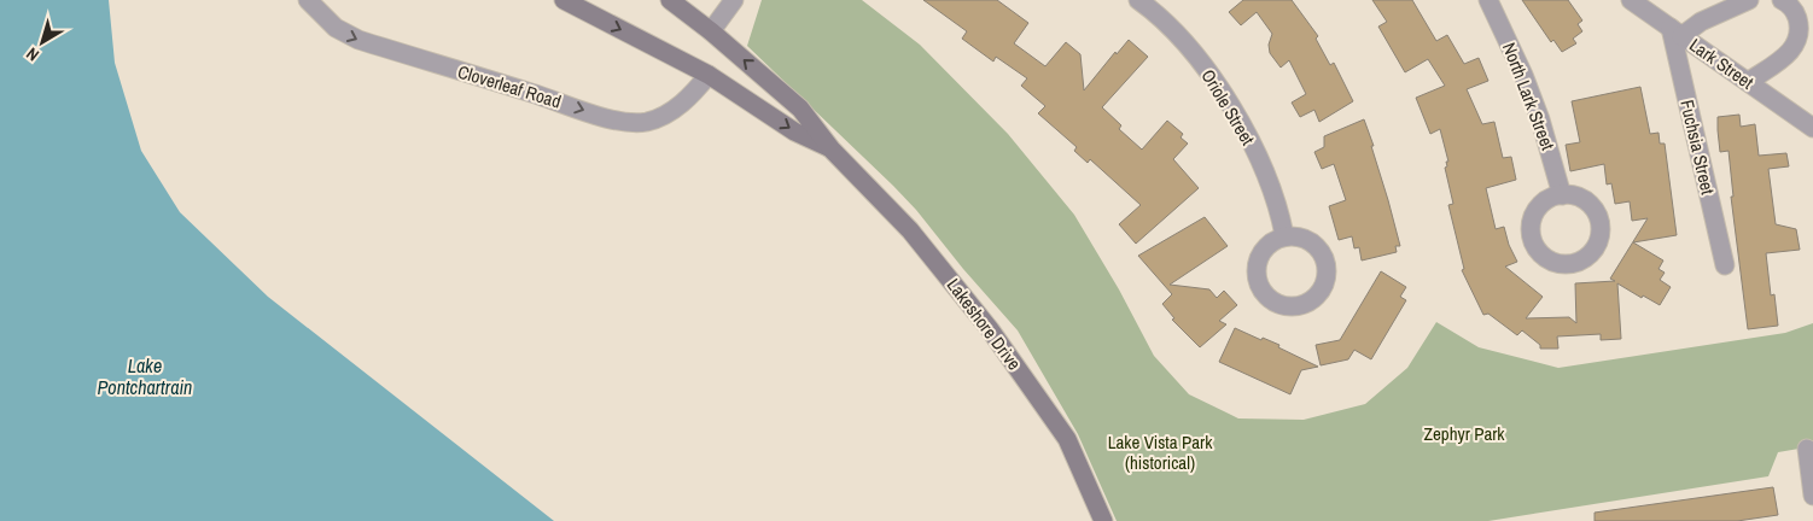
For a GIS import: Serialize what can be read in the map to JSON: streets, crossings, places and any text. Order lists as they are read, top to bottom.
{
  "streets": {
    "street": [
      "Lark Street",
      "Cloverleaf Road",
      "North Lark Street",
      "Oriole Street",
      "Fuchsia Street",
      "Lakeshore Drive"
    ]
  },
  "crossings": [
    ["Lark Street", "Fuchsia Street"],
    ["Cloverleaf Road", "Lakeshore Drive"]
  ],
  "one_way": ["Cloverleaf Road"],
  "water": ["Lake Pontchartrain"],
  "parks": ["Zephyr Park", "Lake Vista Park (historical)"],
  "north": "bottom left"
}
